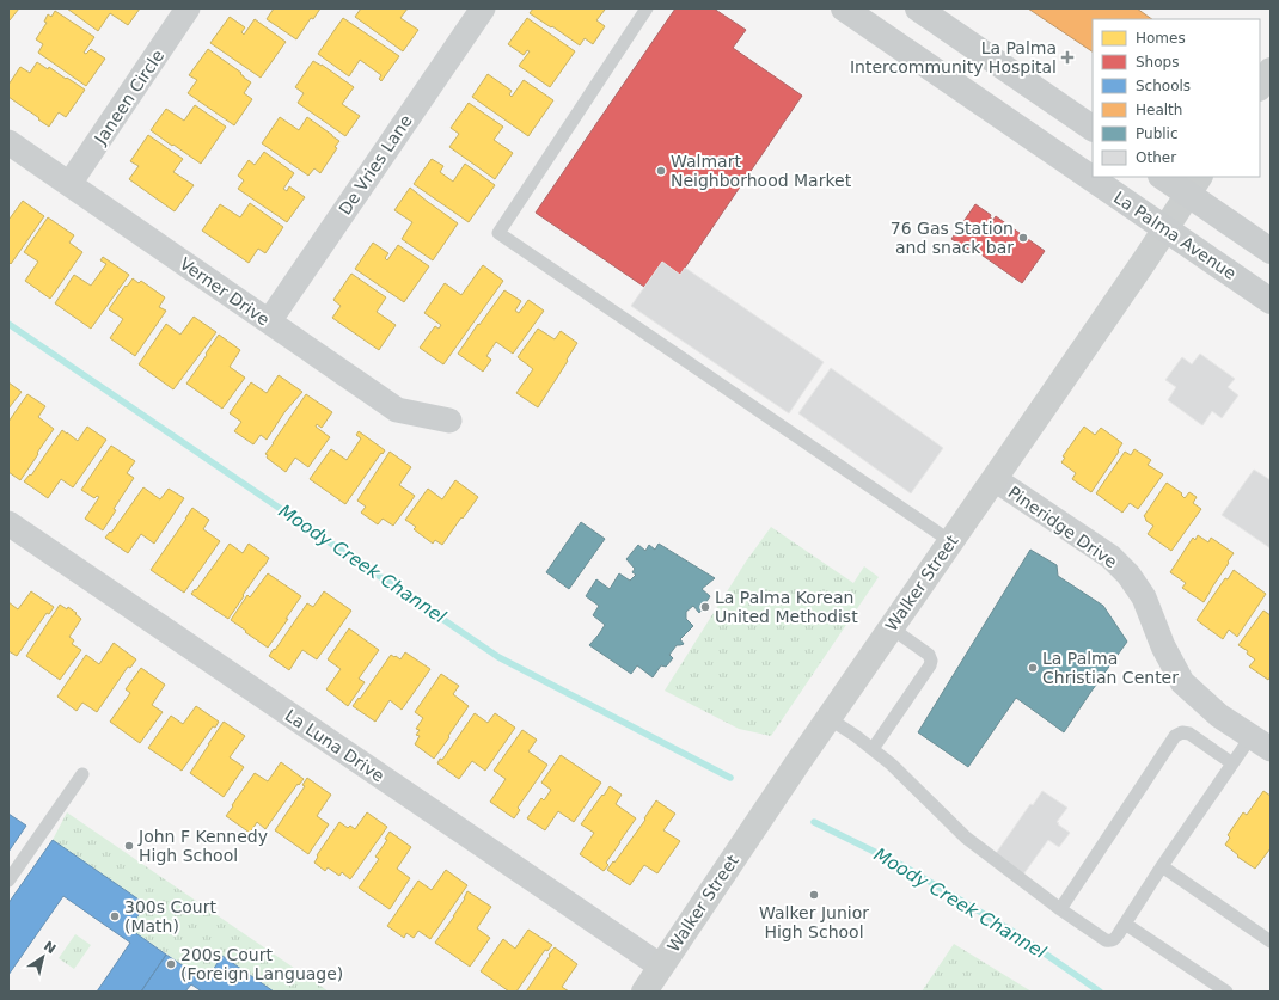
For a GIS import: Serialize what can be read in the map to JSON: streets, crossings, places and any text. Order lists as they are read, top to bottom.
{
  "streets": {
    "main road": ["La Palma Avenue", "Walker Street"],
    "street": [
      "Janeen Circle",
      "De Vries Lane",
      "Verner Drive",
      "Pineridge Drive",
      "La Luna Drive"
    ]
  },
  "crossings": [
    ["Janeen Circle", "Verner Drive"],
    ["De Vries Lane", "Verner Drive"],
    ["La Palma Avenue", "Walker Street"],
    ["Pineridge Drive", "Walker Street"],
    ["Walker Street", "La Luna Drive"]
  ],
  "water": ["Moody Creek Channel"],
  "places": {
    "health": ["La Palma Intercommunity Hospital"],
    "other": [
      "Walmart Neighborhood Market",
      "76 Gas Station and snack bar",
      "La Palma Korean United Methodist",
      "La Palma Christian Center",
      "John F Kennedy High School",
      "Walker Junior High School",
      "300s Court (Math)",
      "200s Court (Foreign Language)"
    ]
  },
  "legend": [
    "Homes",
    "Shops",
    "Schools",
    "Health",
    "Public",
    "Other"
  ],
  "north": "top right"
}
